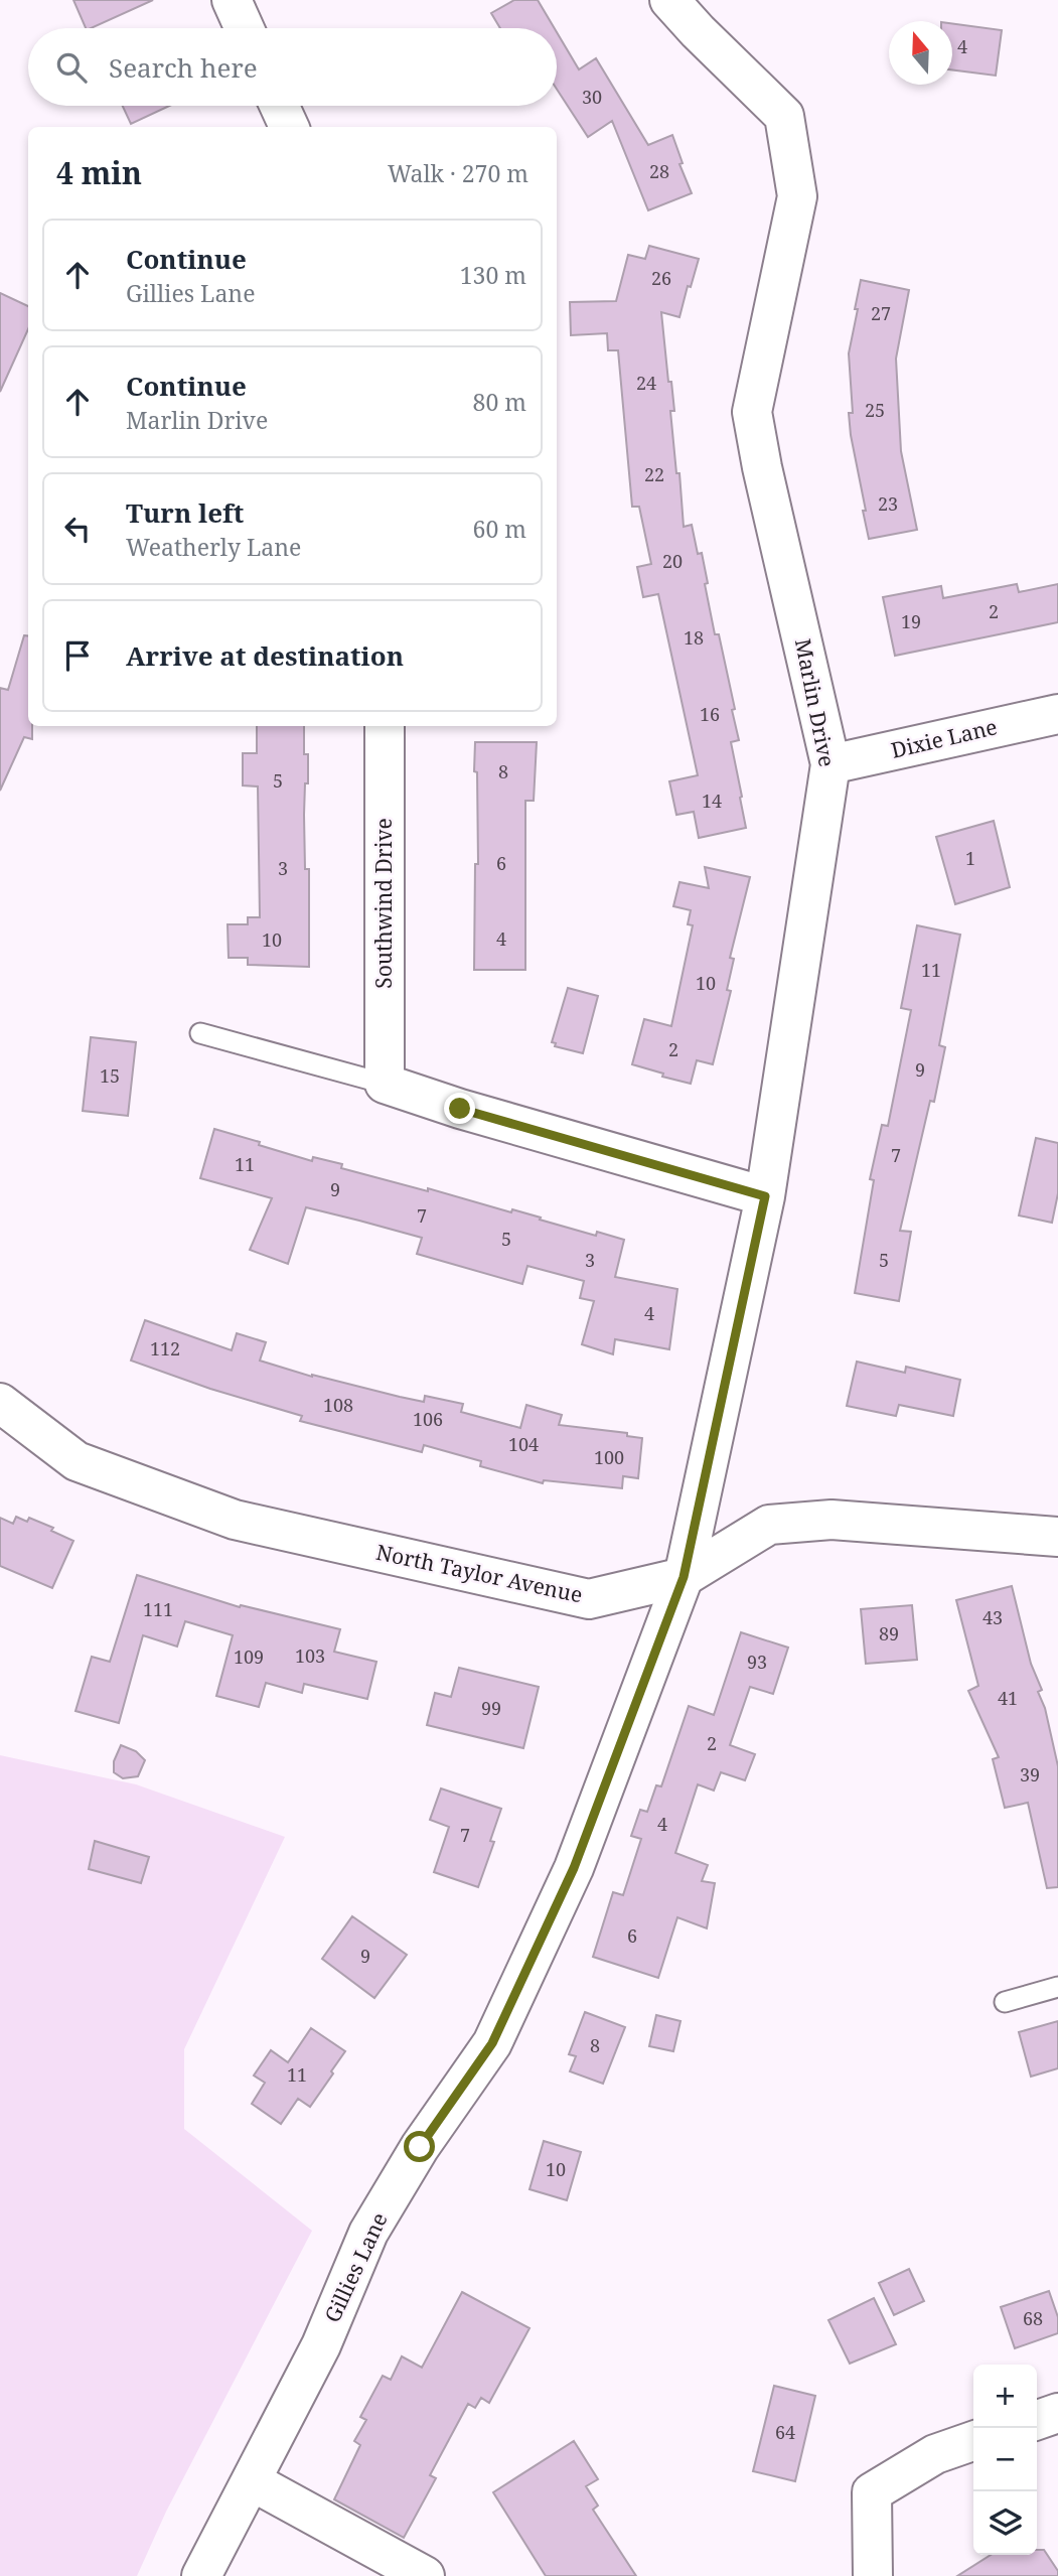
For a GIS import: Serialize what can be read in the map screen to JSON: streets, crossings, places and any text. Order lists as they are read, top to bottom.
{
  "streets": {
    "street": [
      "Marlin Drive",
      "Dixie Lane",
      "Southwind Drive",
      "North Taylor Avenue",
      "Gillies Lane"
    ]
  },
  "crossings": [
    ["Marlin Drive", "Dixie Lane"],
    ["Marlin Drive", "North Taylor Avenue"],
    ["Marlin Drive", "Gillies Lane"],
    ["North Taylor Avenue", "Gillies Lane"]
  ],
  "house_numbers": [
    "4",
    "30",
    "28",
    "26",
    "27",
    "24",
    "25",
    "22",
    "23",
    "20",
    "2",
    "19",
    "18",
    "16",
    "8",
    "5",
    "14",
    "1",
    "6",
    "3",
    "4",
    "10",
    "11",
    "10",
    "2",
    "9",
    "15",
    "7",
    "11",
    "9",
    "7",
    "5",
    "3",
    "5",
    "4",
    "112",
    "108",
    "106",
    "104",
    "100",
    "111",
    "43",
    "89",
    "103",
    "109",
    "93",
    "41",
    "99",
    "2",
    "39",
    "4",
    "7",
    "6",
    "9",
    "8",
    "11",
    "10",
    "68",
    "64"
  ],
  "north": "top",
  "page": {
    "search": "Search here",
    "heading": ["4 min", "Walk · 270 m"],
    "list": [
      ["Continue", "Gillies Lane", "130 m"],
      ["Continue", "Marlin Drive", "80 m"],
      ["Turn left", "Weatherly Lane", "60 m"],
      "Arrive at destination"
    ],
    "map_buttons": ["+", "−"]
  }
}
